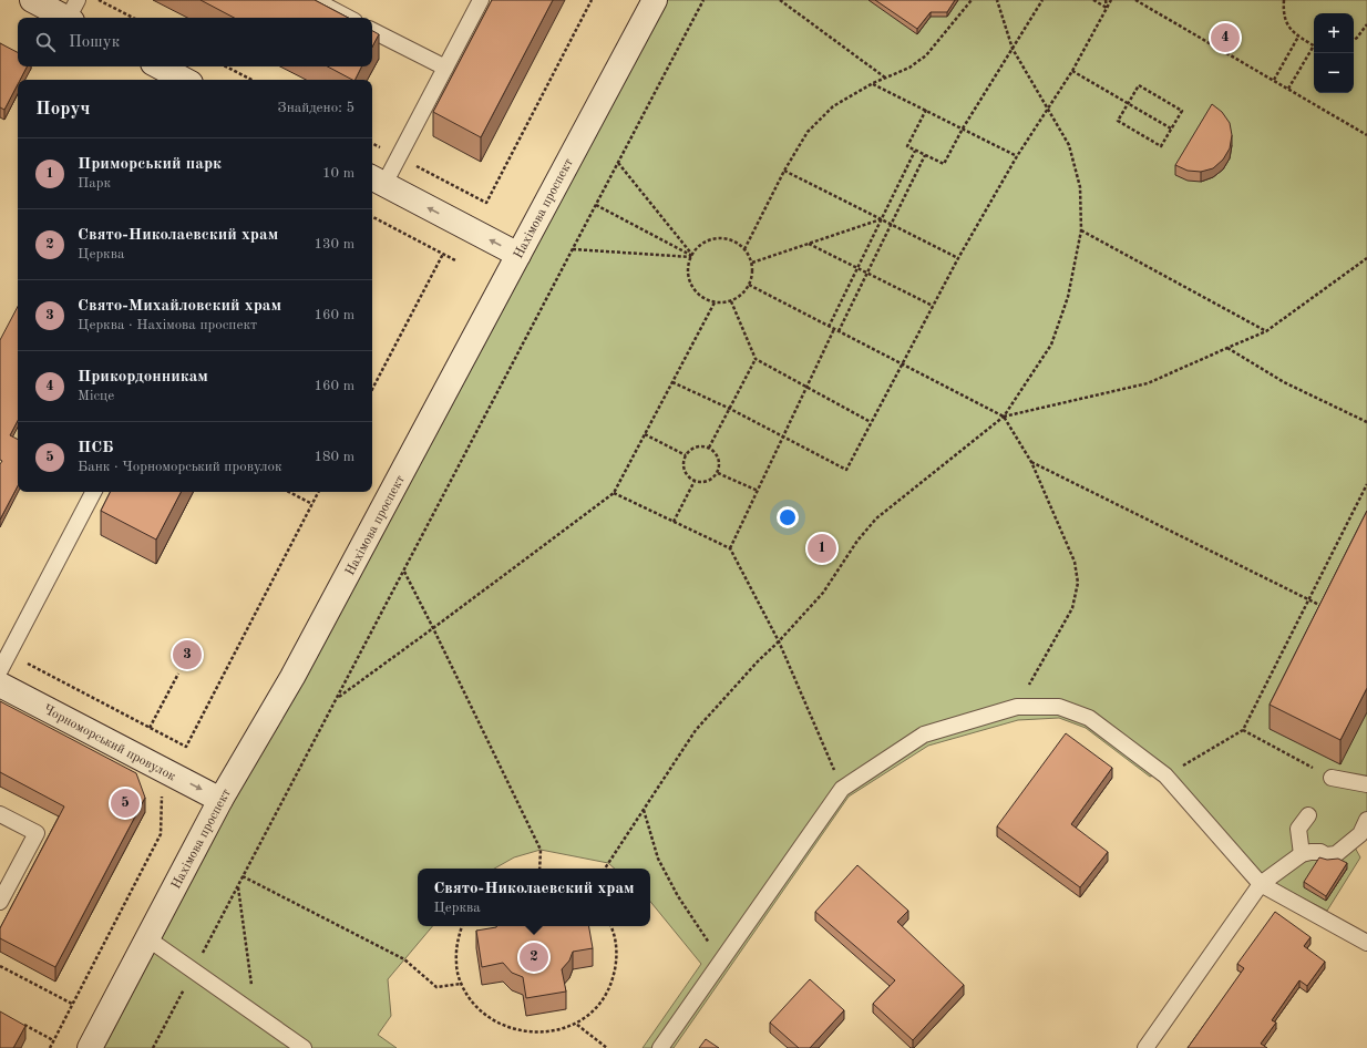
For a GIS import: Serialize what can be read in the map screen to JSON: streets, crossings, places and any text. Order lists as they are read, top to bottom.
{
  "streets": {
    "main road": ["Нахімова проспект", "Чорноморський провулок"]
  },
  "crossings": [
    ["Нахімова проспект", "Чорноморський провулок"]
  ],
  "one_way": ["Чорноморський провулок"],
  "page": {
    "map_buttons": ["+", "−"],
    "search": "Пошук",
    "pins": [
      "4",
      "1",
      "3",
      "5",
      "2"
    ],
    "heading": ["Поруч", "Знайдено: 5"],
    "list": [
      {
        "mark": "1",
        "name": "Приморський парк",
        "note": "Парк",
        "value": "10 m"
      },
      {
        "mark": "2",
        "name": "Свято-Николаевский храм",
        "note": "Церква",
        "value": "130 m"
      },
      {
        "mark": "3",
        "name": "Свято-Михайловский храм",
        "note": "Церква · Нахімова проспект",
        "value": "160 m"
      },
      {
        "mark": "4",
        "name": "Прикордонникам",
        "note": "Місце",
        "value": "160 m"
      },
      {
        "mark": "5",
        "name": "ПСБ",
        "note": "Банк · Чорноморський провулок",
        "value": "180 m"
      }
    ],
    "popup": ["Свято-Николаевский храм", "Церква"]
  }
}
